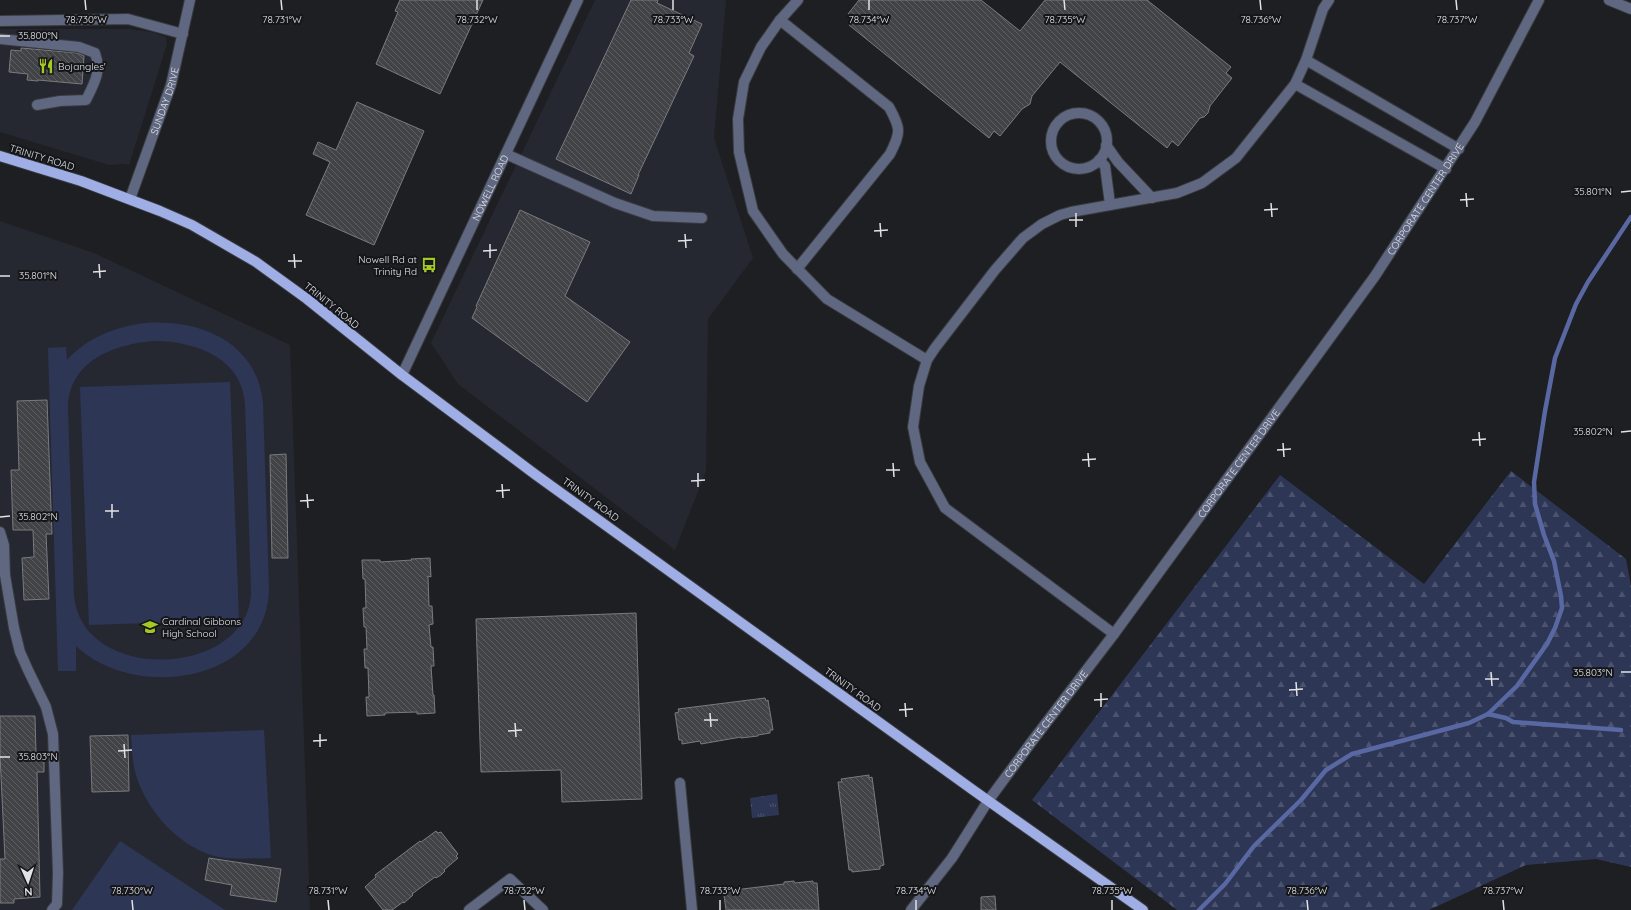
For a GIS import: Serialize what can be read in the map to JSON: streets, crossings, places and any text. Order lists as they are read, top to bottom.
{
  "streets": {
    "main road": ["TRINITY ROAD"],
    "street": ["SUNDAY DRIVE", "NOWELL ROAD", "CORPORATE CENTER DRIVE"]
  },
  "crossings": [
    ["SUNDAY DRIVE", "TRINITY ROAD"],
    ["TRINITY ROAD", "NOWELL ROAD"],
    ["TRINITY ROAD", "CORPORATE CENTER DRIVE"]
  ],
  "places": {
    "restaurant": ["Bojangles'"],
    "bus stop": ["Nowell Rd at Trinity Rd"],
    "school or university": ["Cardinal Gibbons High School"]
  },
  "north": "bottom",
  "coordinates": [
    "78.730°W",
    "78.731°W",
    "78.732°W",
    "78.733°W",
    "78.734°W",
    "78.735°W",
    "78.736°W",
    "78.737°W",
    "35.800°N",
    "35.801°N",
    "35.802°N",
    "35.803°N"
  ]
}
